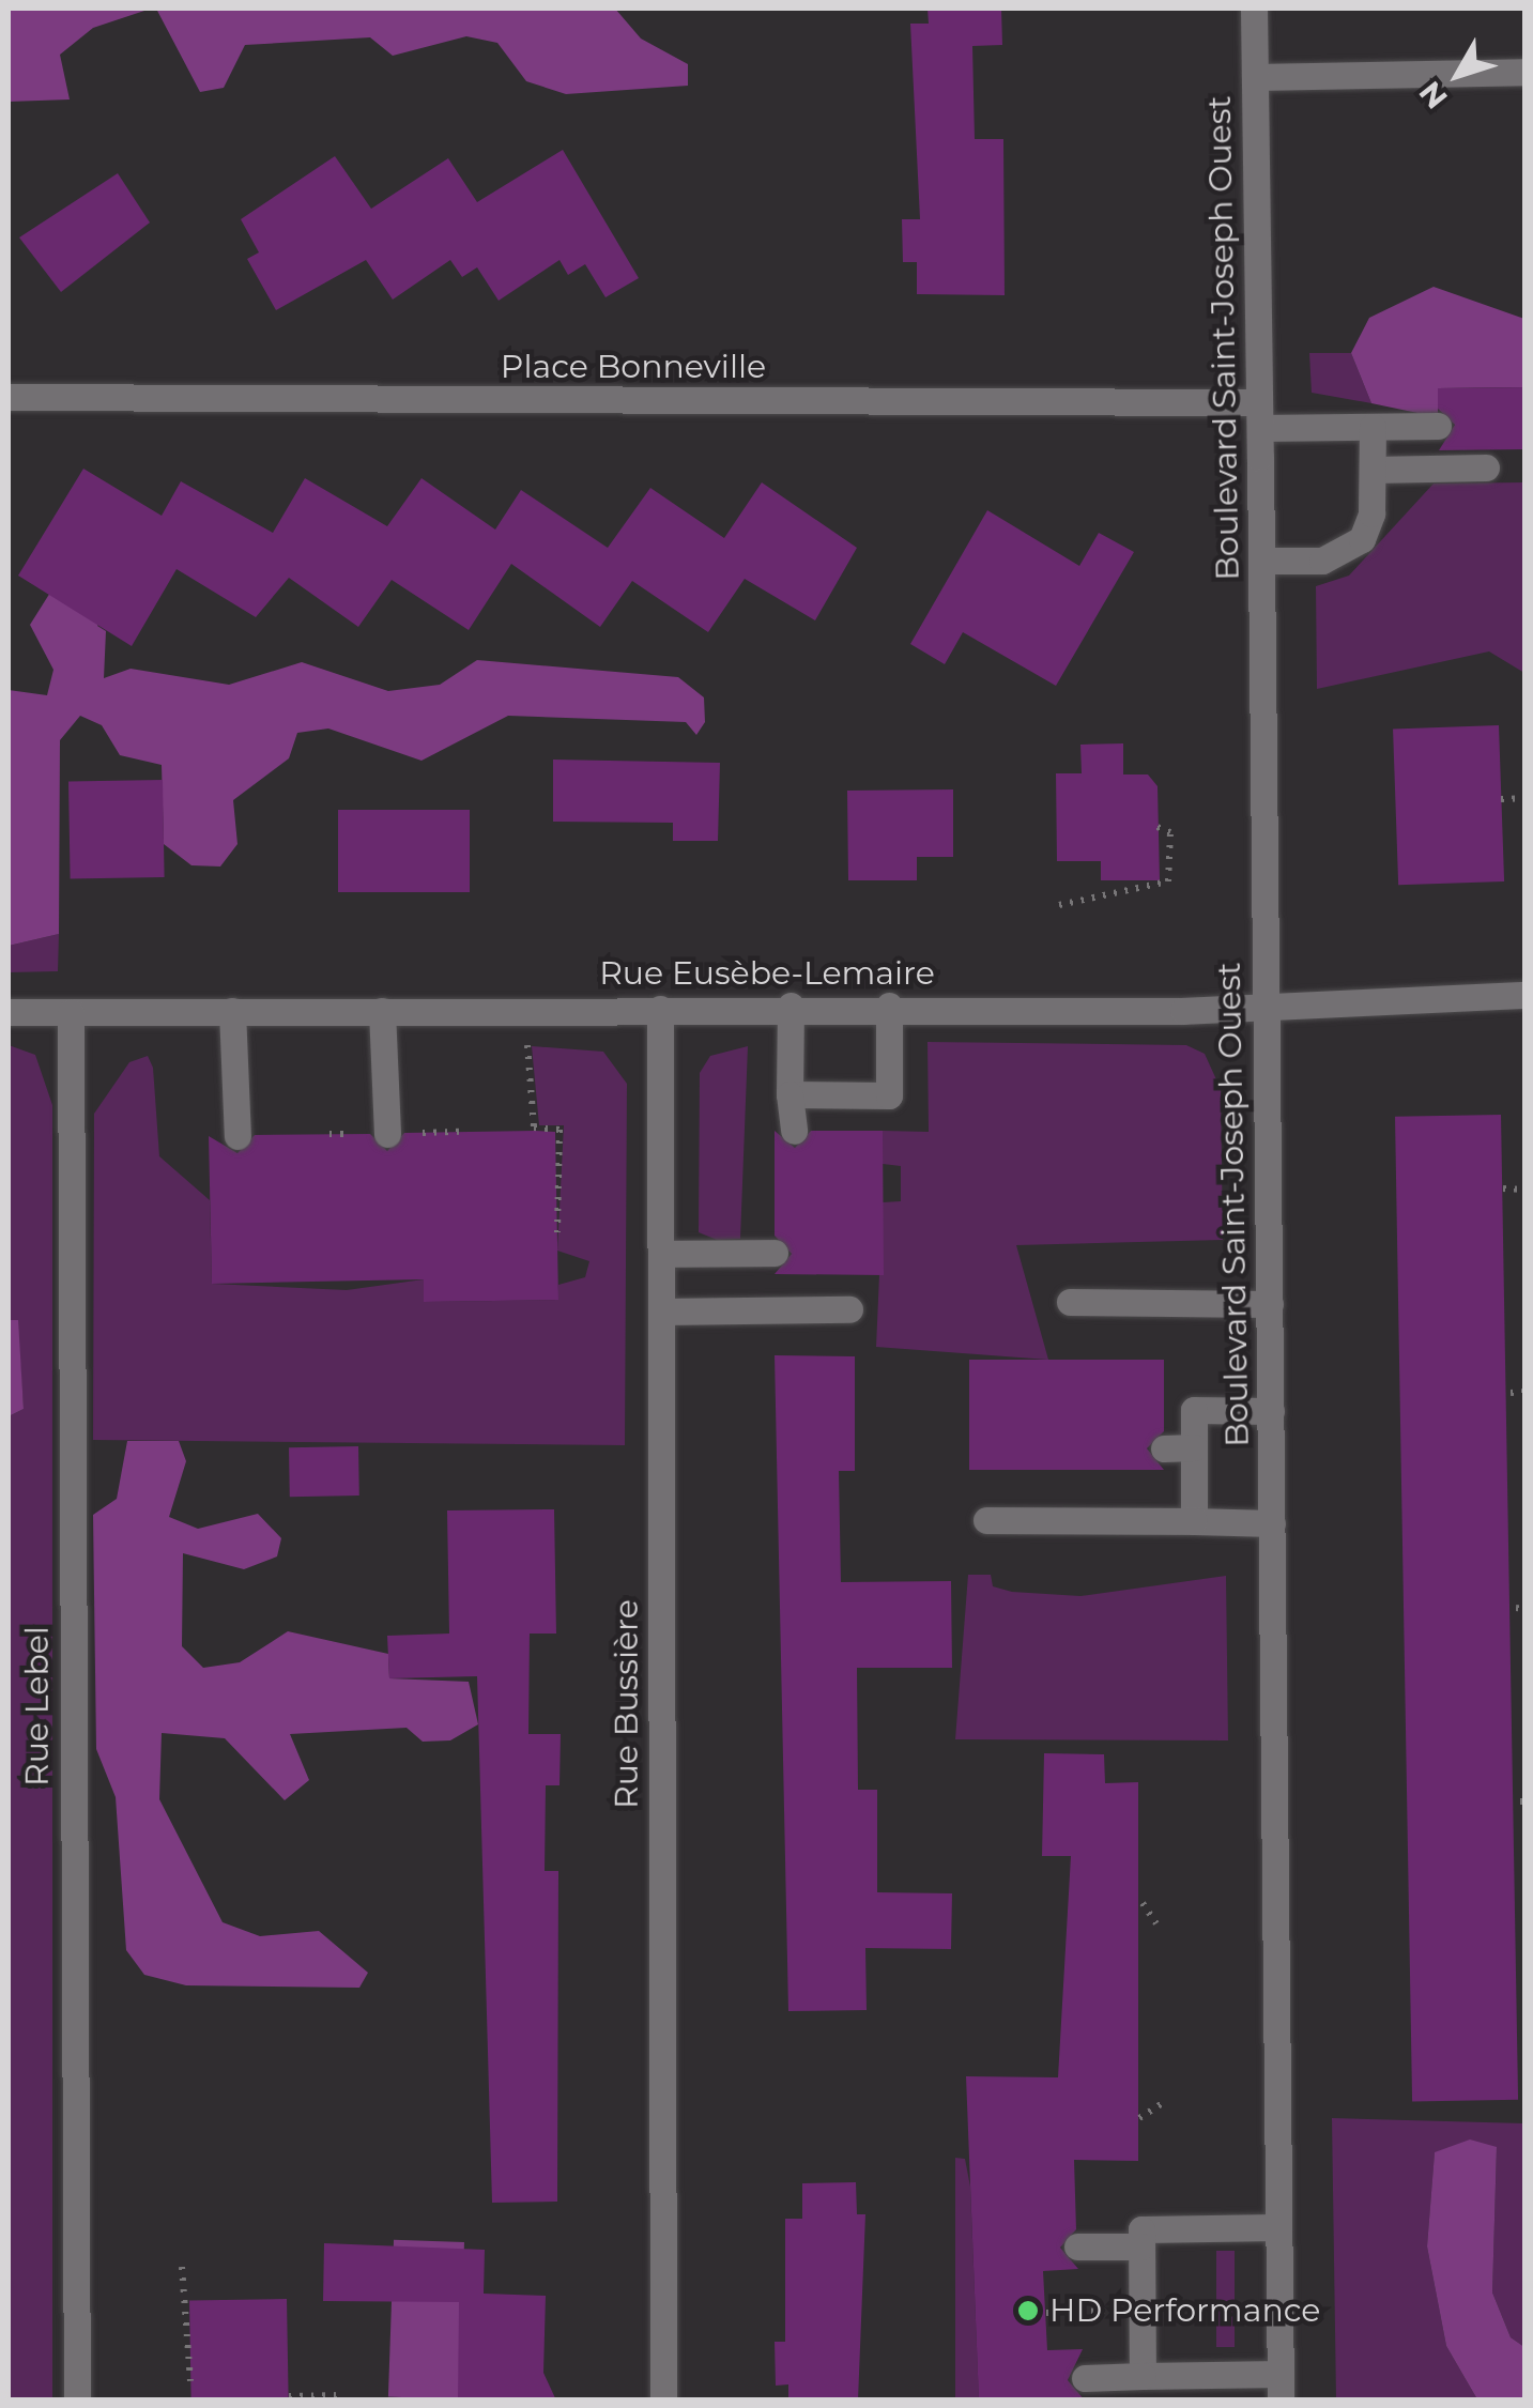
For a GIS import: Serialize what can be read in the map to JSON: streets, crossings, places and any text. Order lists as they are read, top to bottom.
{
  "streets": {
    "street": [
      "Boulevard Saint-Joseph Ouest",
      "Place Bonneville",
      "Rue Eusèbe-Lemaire",
      "Rue Bussière",
      "Rue Lebel"
    ]
  },
  "crossings": [
    ["Boulevard Saint-Joseph Ouest", "Place Bonneville"],
    ["Boulevard Saint-Joseph Ouest", "Rue Eusèbe-Lemaire"],
    ["Rue Eusèbe-Lemaire", "Rue Bussière"],
    ["Rue Eusèbe-Lemaire", "Rue Lebel"]
  ],
  "places": ["HD Performance"],
  "north": "bottom left"
}
